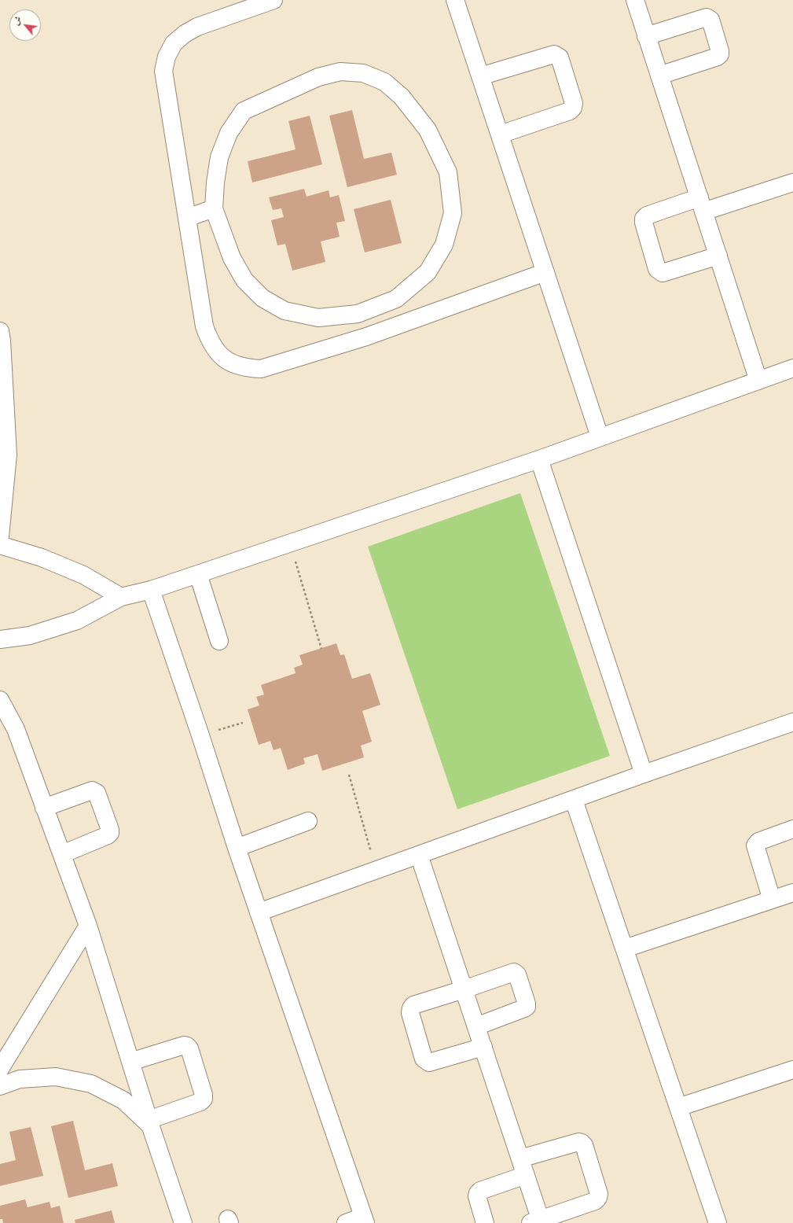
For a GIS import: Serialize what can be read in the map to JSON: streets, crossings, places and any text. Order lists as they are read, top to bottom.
{
  "north": "top left"
}
